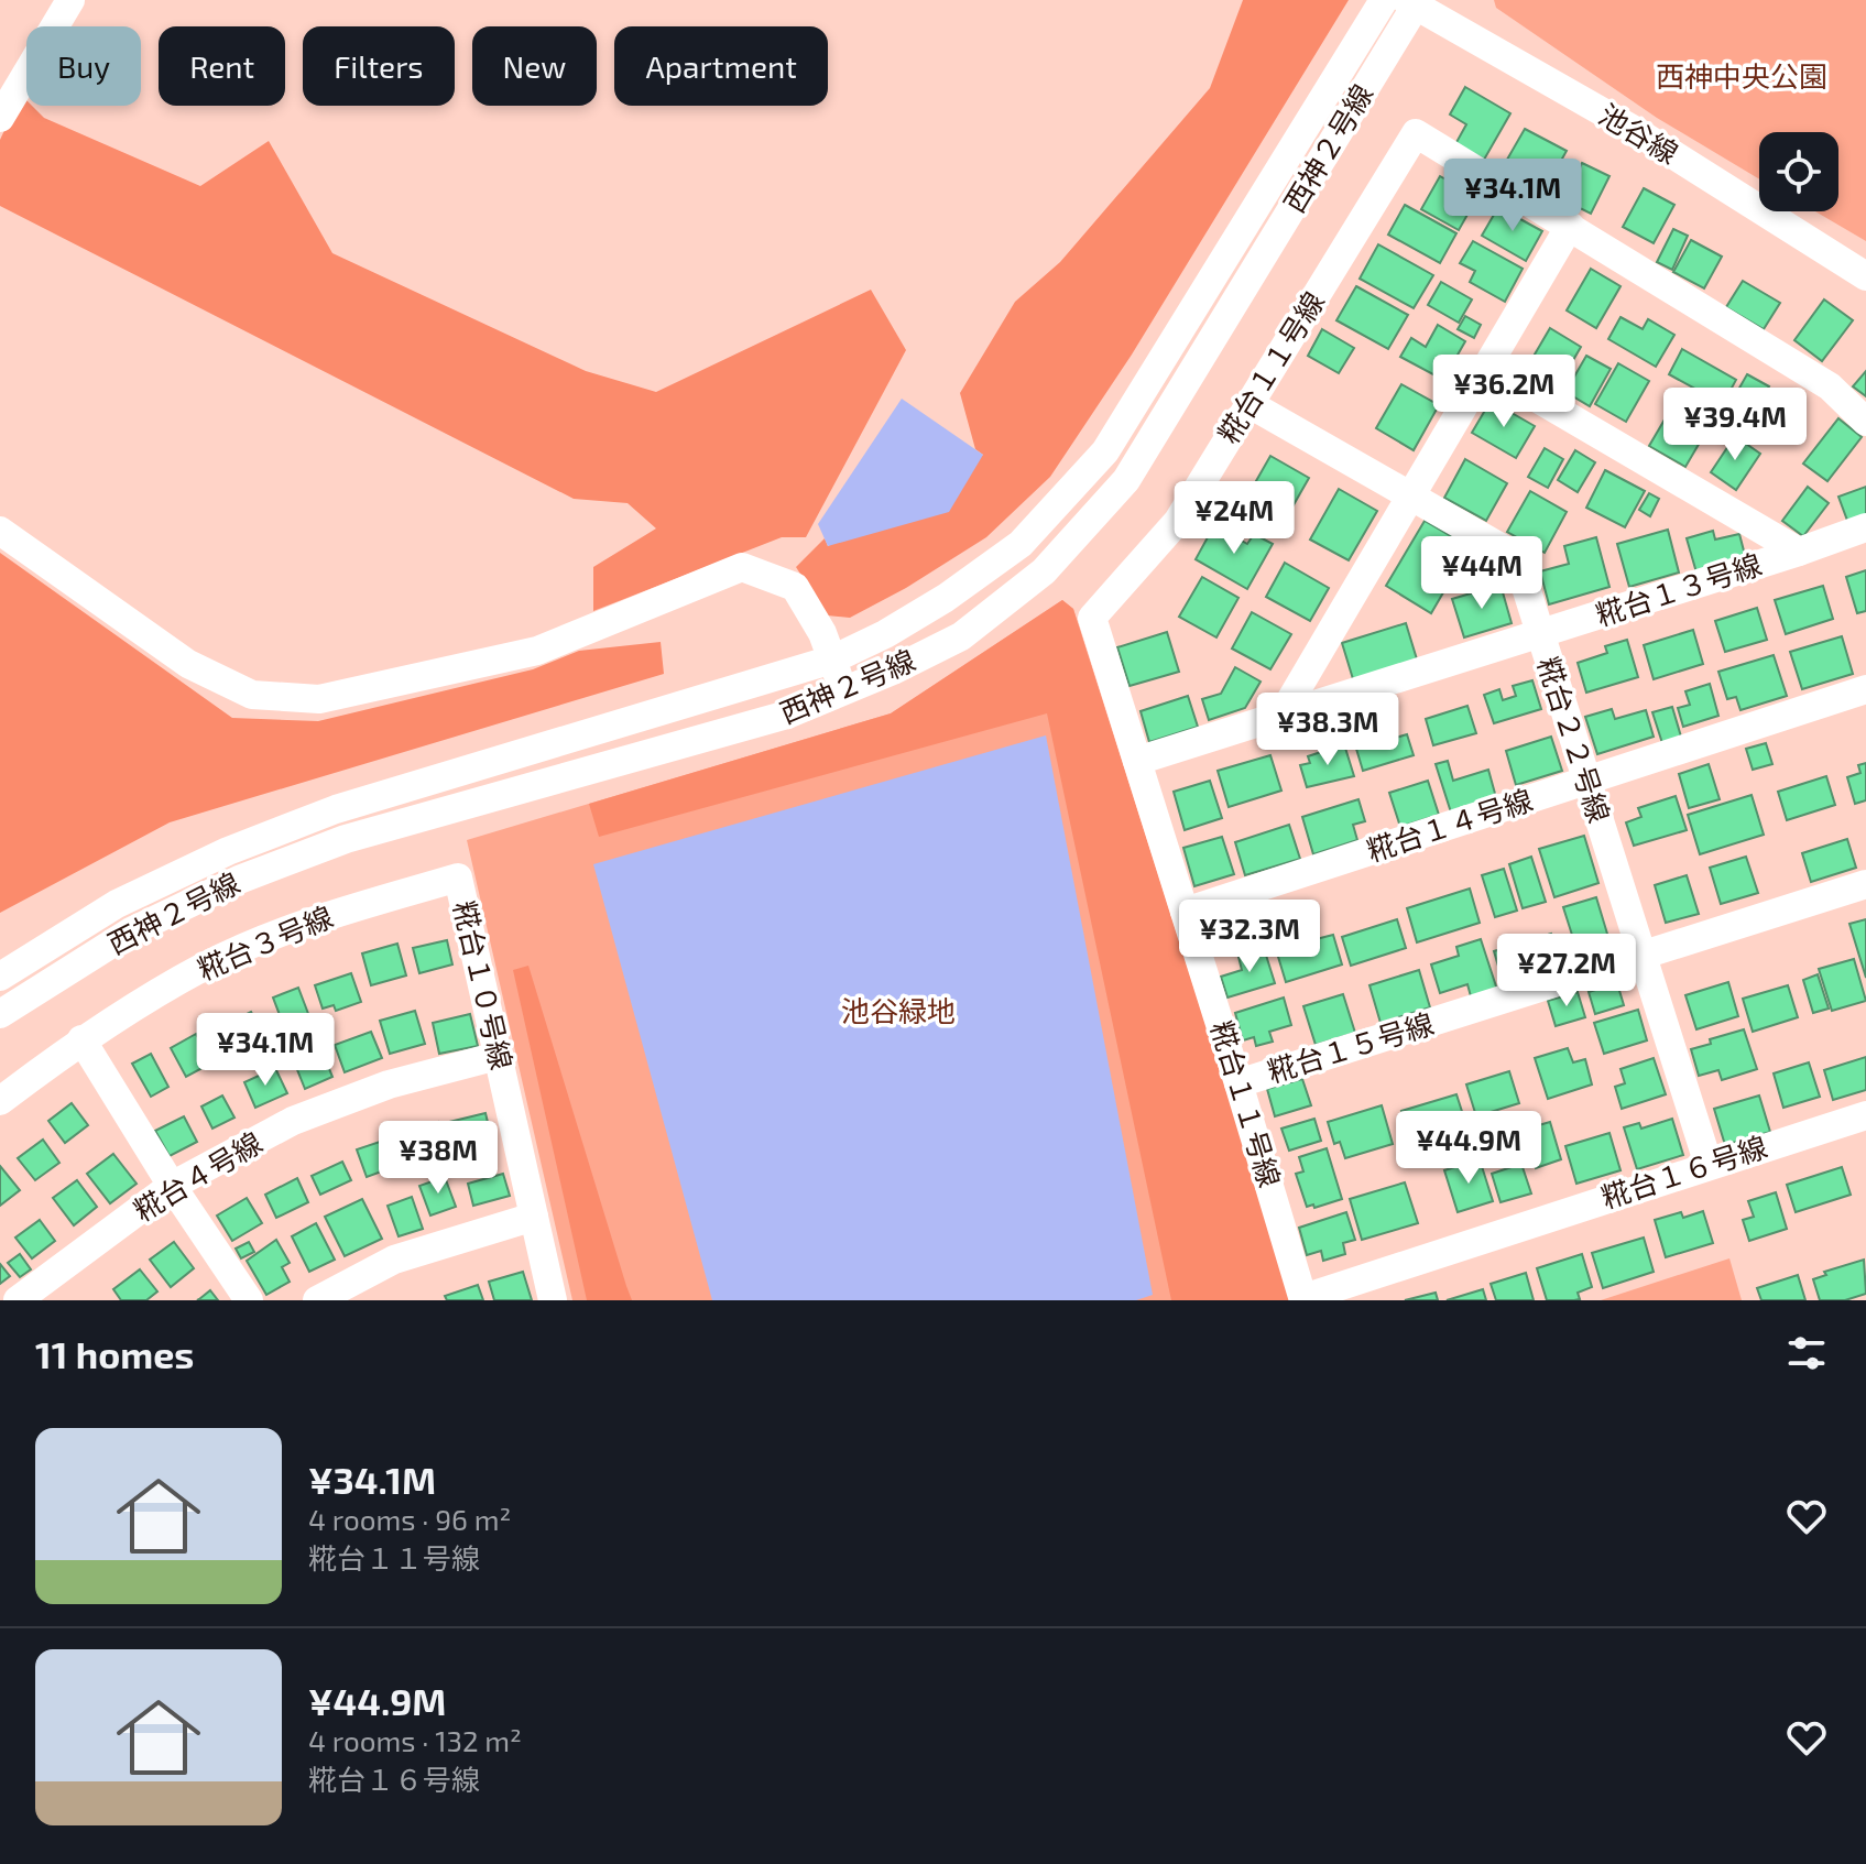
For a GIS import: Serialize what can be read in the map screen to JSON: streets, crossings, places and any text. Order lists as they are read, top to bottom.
{
  "streets": {
    "street": [
      "池谷線",
      "西神２号線",
      "糀台１１号線",
      "糀台１３号線",
      "糀台２２号線",
      "糀台１４号線",
      "糀台３号線",
      "糀台１０号線",
      "糀台１５号線",
      "糀台１６号線",
      "糀台４号線"
    ]
  },
  "crossings": [
    ["池谷線", "西神２号線"],
    ["糀台１１号線", "糀台１３号線"],
    ["糀台１１号線", "糀台２２号線"],
    ["糀台１１号線", "糀台１４号線"],
    ["糀台１１号線", "糀台１５号線"],
    ["糀台１１号線", "糀台１６号線"],
    ["糀台１３号線", "糀台２２号線"],
    ["糀台２２号線", "糀台１４号線"],
    ["糀台２２号線", "糀台１５号線"],
    ["糀台２２号線", "糀台１６号線"],
    ["糀台３号線", "糀台１０号線"],
    ["糀台１０号線", "糀台４号線"]
  ],
  "parks": ["西神中央公園", "池谷緑地"],
  "page": {
    "chip": [
      "Buy",
      "Rent",
      "Filters",
      "New",
      "Apartment"
    ],
    "price": [
      "¥34.1M",
      "¥36.2M",
      "¥39.4M",
      "¥24M",
      "¥44M",
      "¥38.3M",
      "¥32.3M",
      "¥27.2M",
      "¥34.1M",
      "¥44.9M",
      "¥38M"
    ],
    "heading": "11 homes",
    "list": [
      {
        "name": "¥34.1M",
        "note": "4 rooms · 96 m² · 糀台１１号線"
      },
      {
        "name": "¥44.9M",
        "note": "4 rooms · 132 m² · 糀台１６号線"
      }
    ]
  }
}
